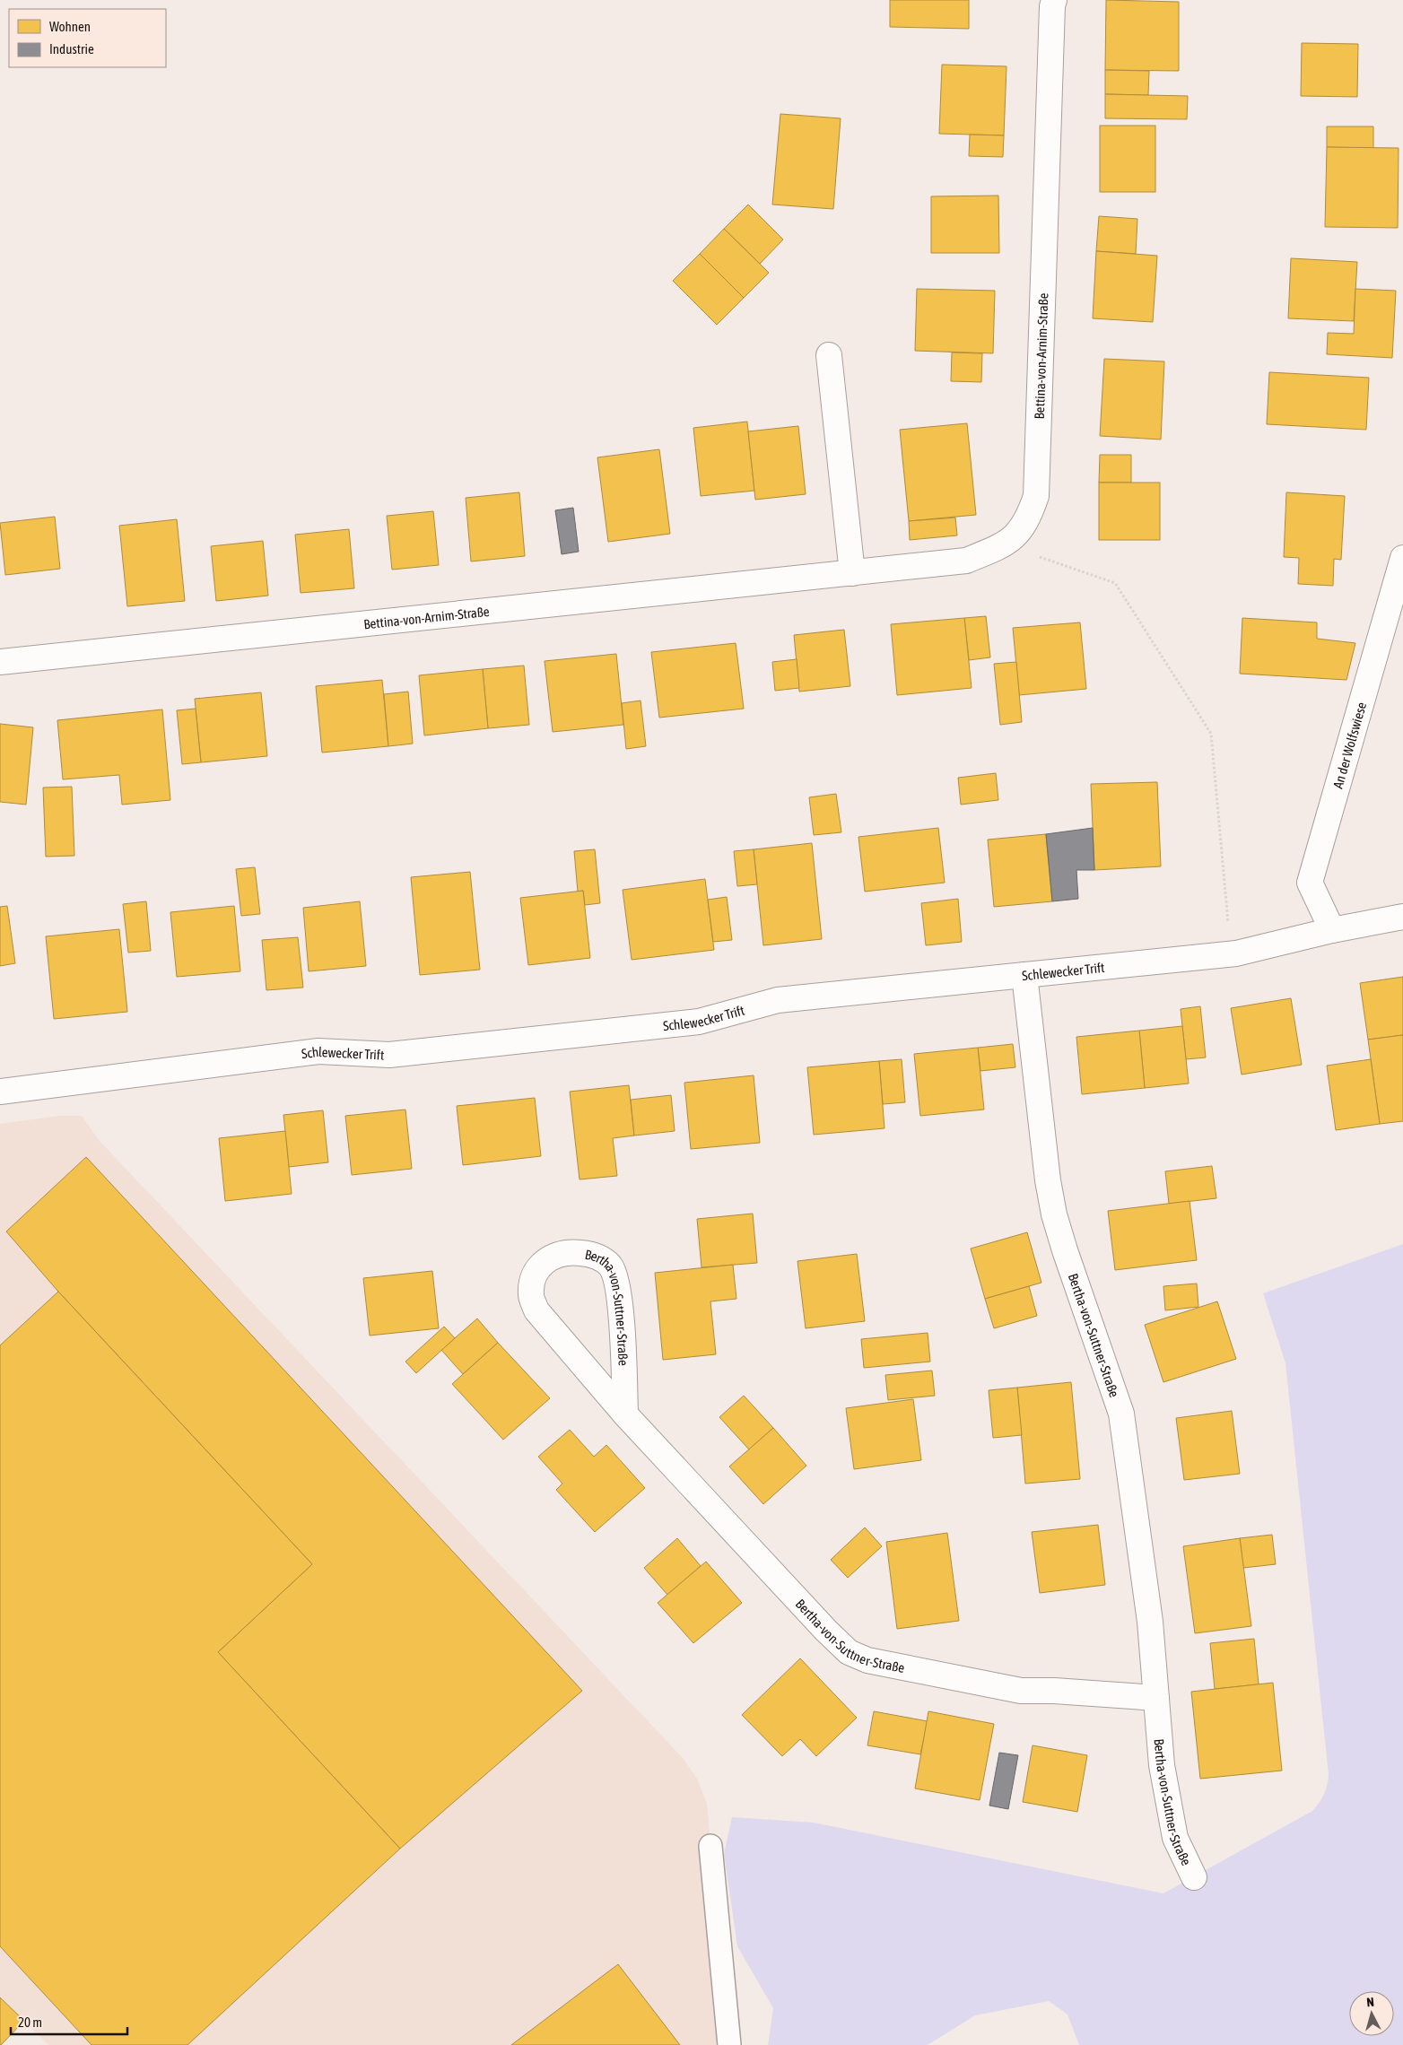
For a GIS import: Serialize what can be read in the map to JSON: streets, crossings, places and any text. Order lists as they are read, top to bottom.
{
  "streets": {
    "street": [
      "Bettina-von-Arnim-Straße",
      "An der Wolfswiese",
      "Schlewecker Trift",
      "Bertha-von-Suttner-Straße"
    ]
  },
  "crossings": [
    ["An der Wolfswiese", "Schlewecker Trift"],
    ["Schlewecker Trift", "Bertha-von-Suttner-Straße"]
  ],
  "legend": ["Wohnen", "Industrie"],
  "scale_bar": "20 m",
  "north": "top"
}
